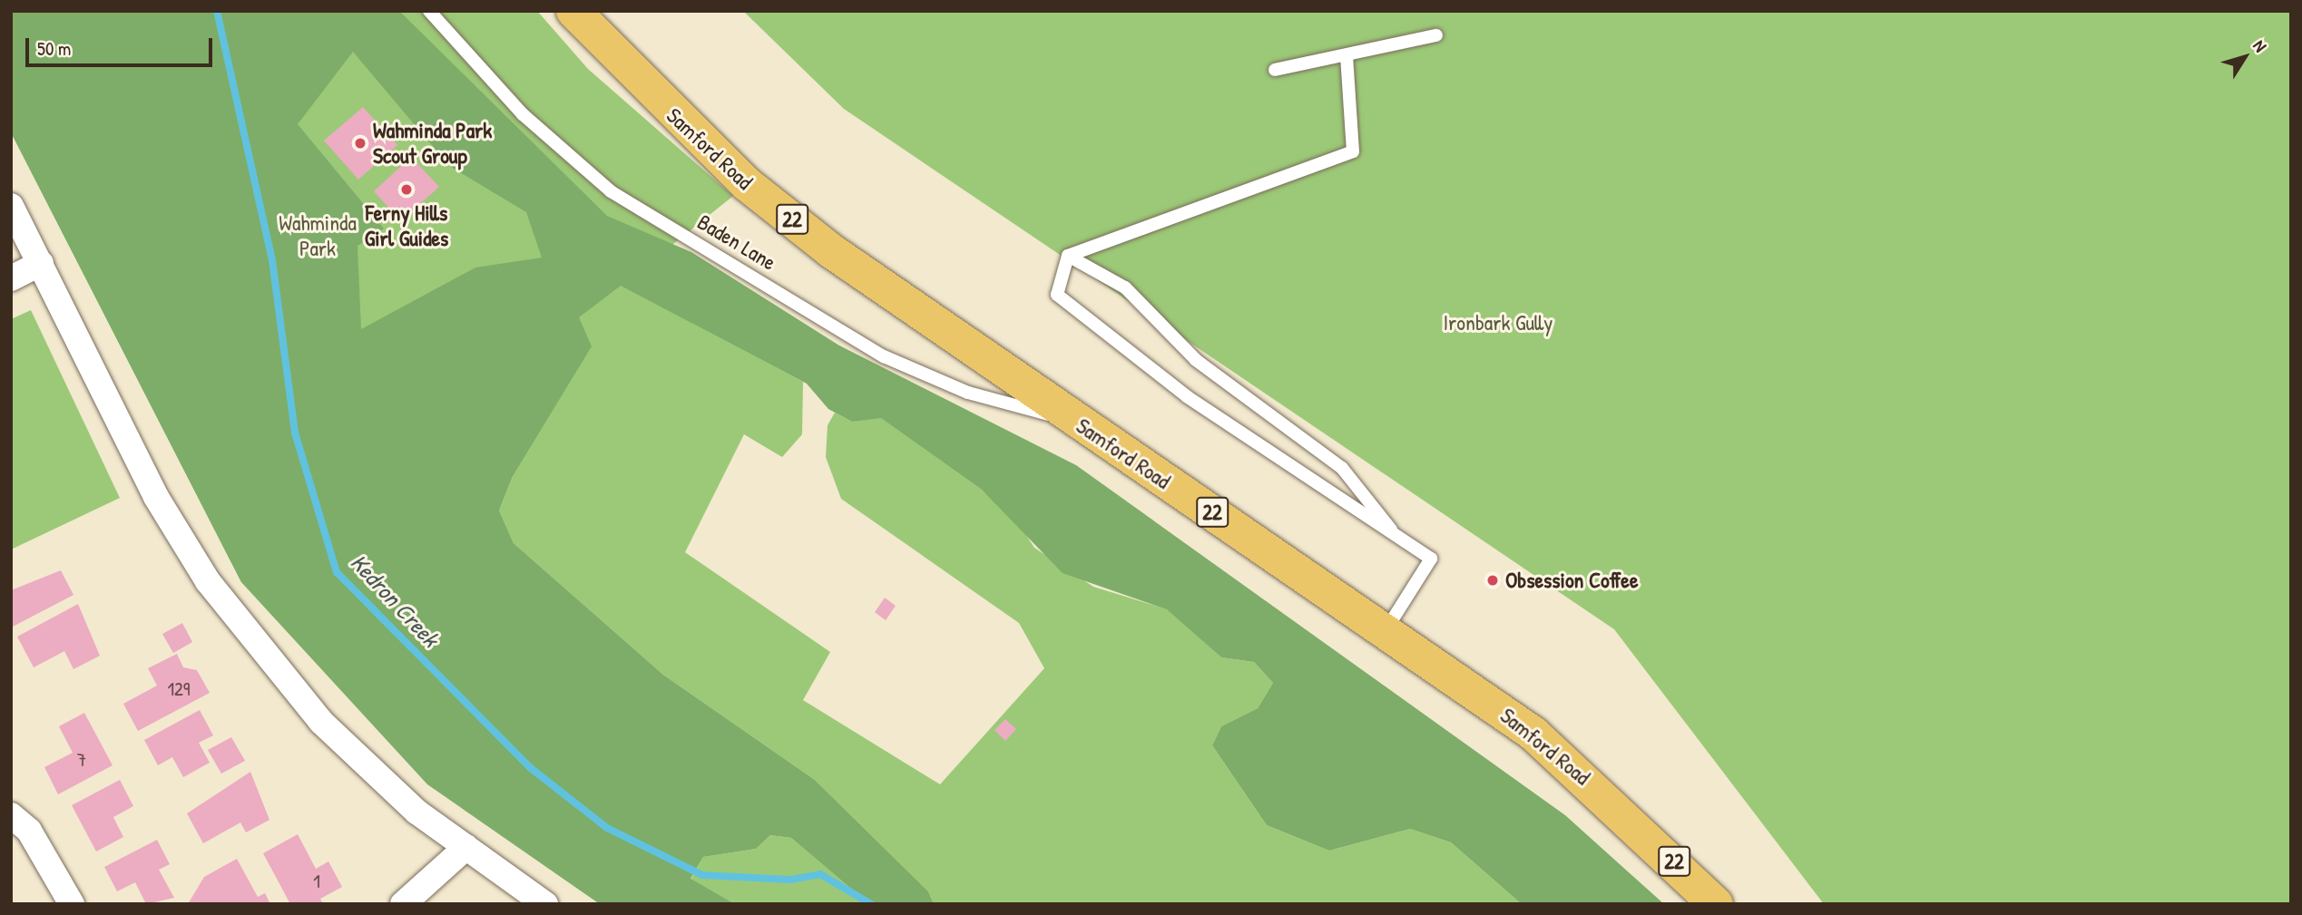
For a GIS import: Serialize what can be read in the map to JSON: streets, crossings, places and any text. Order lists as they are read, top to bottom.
{
  "streets": {
    "main road": ["Samford Road", "22"],
    "lane": ["Baden Lane"]
  },
  "crossings": [
    ["Samford Road", "Baden Lane"]
  ],
  "water": ["Kedron Creek"],
  "parks": ["Wahminda Park", "Ironbark Gully"],
  "places": ["Wahminda Park Scout Group", "Ferny Hills Girl Guides", "Obsession Coffee"],
  "house_numbers": ["129", "7", "1"],
  "scale_bar": "50 m",
  "north": "top right"
}
